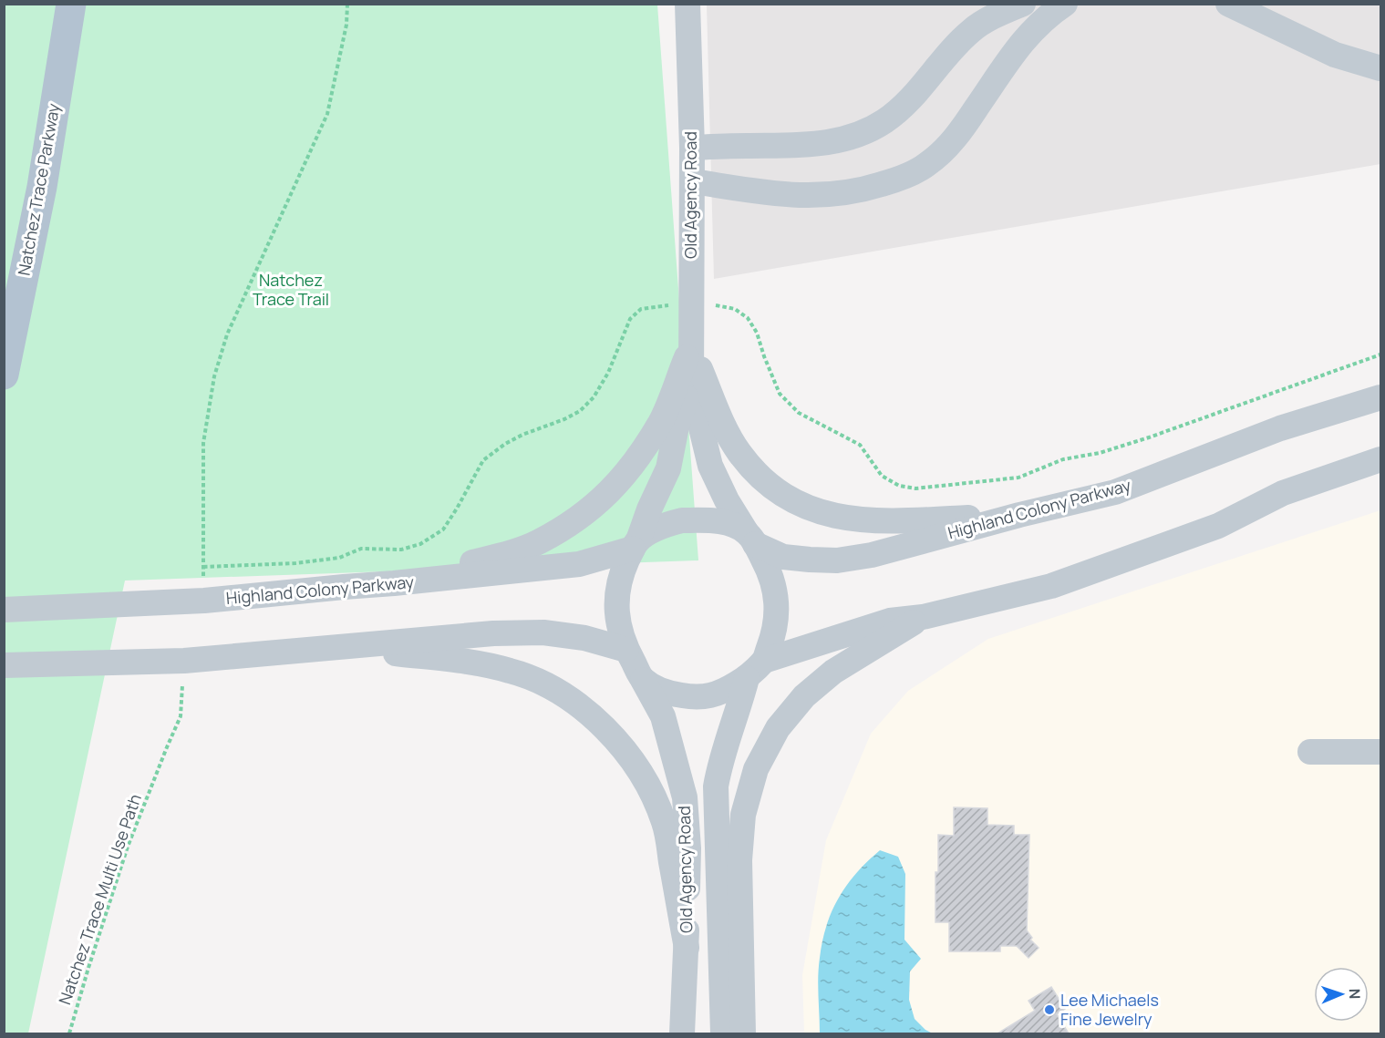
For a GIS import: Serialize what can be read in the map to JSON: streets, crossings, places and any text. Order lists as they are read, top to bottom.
{
  "streets": {
    "main road": ["Natchez Trace Parkway"],
    "street": ["Old Agency Road", "Highland Colony Parkway"],
    "path": ["Natchez Trace Multi Use Path"]
  },
  "crossings": [
    ["Old Agency Road", "Highland Colony Parkway"]
  ],
  "parks": ["Natchez Trace Trail"],
  "places": ["Lee Michaels Fine Jewelry"],
  "north": "right"
}
